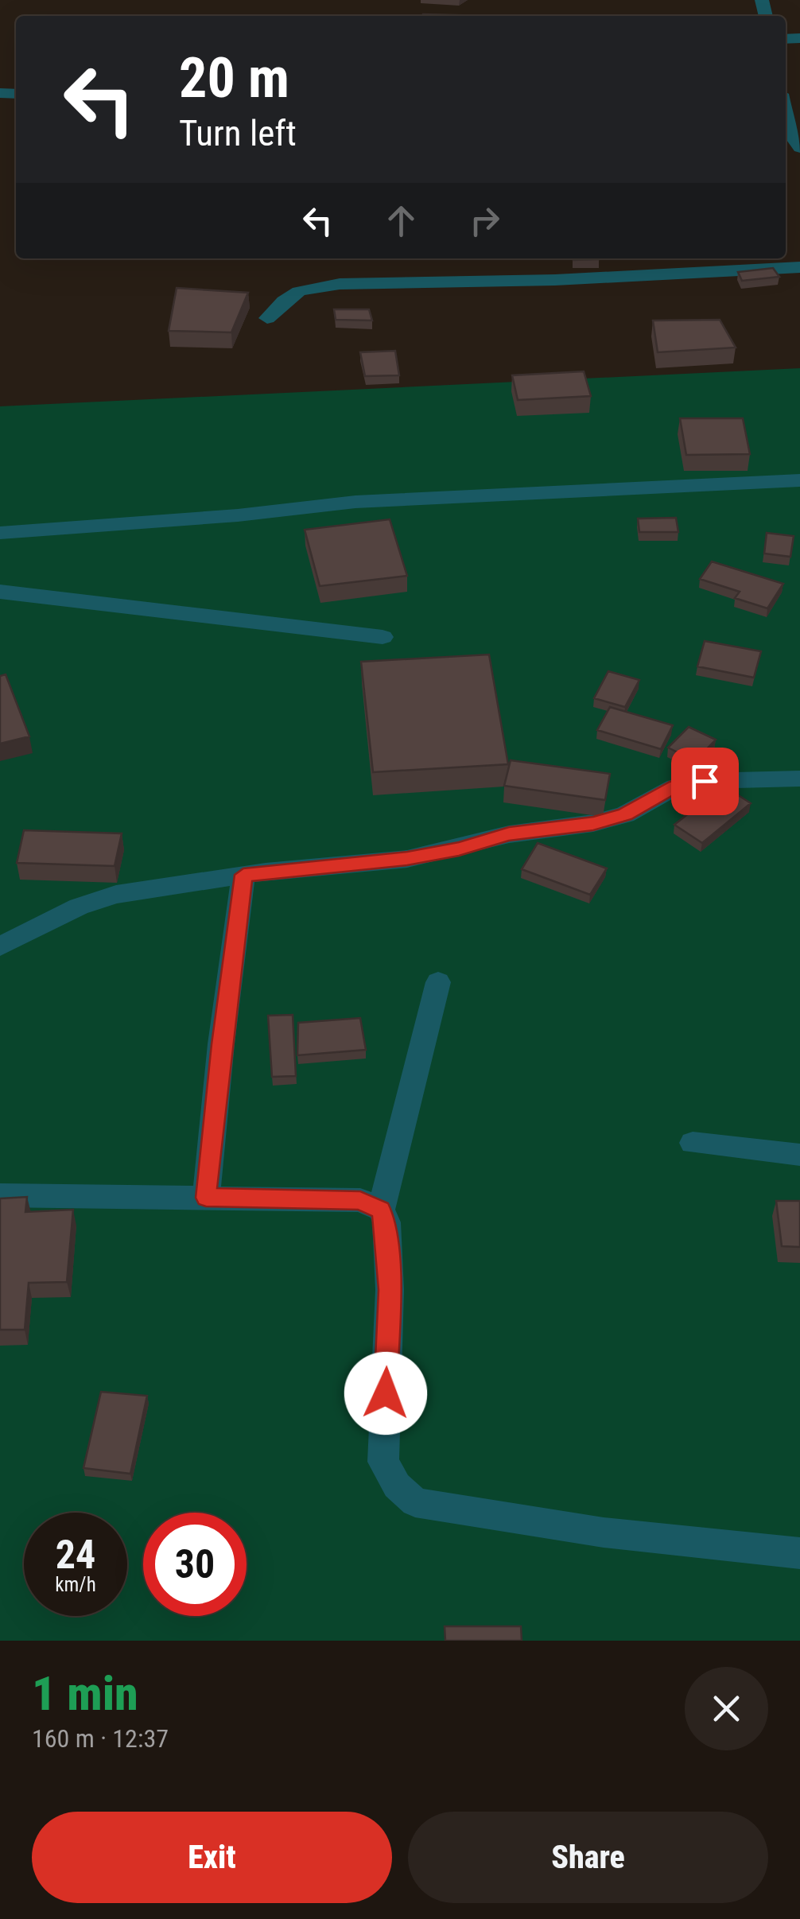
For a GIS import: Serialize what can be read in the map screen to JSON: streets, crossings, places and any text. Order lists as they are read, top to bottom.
{
  "page": {
    "turn": ["20 m", "Turn left"],
    "speed": "24 km/h",
    "limit": "30",
    "heading": ["1 min", "160 m · 12:37"],
    "buttons": ["Exit", "Share"]
  }
}
